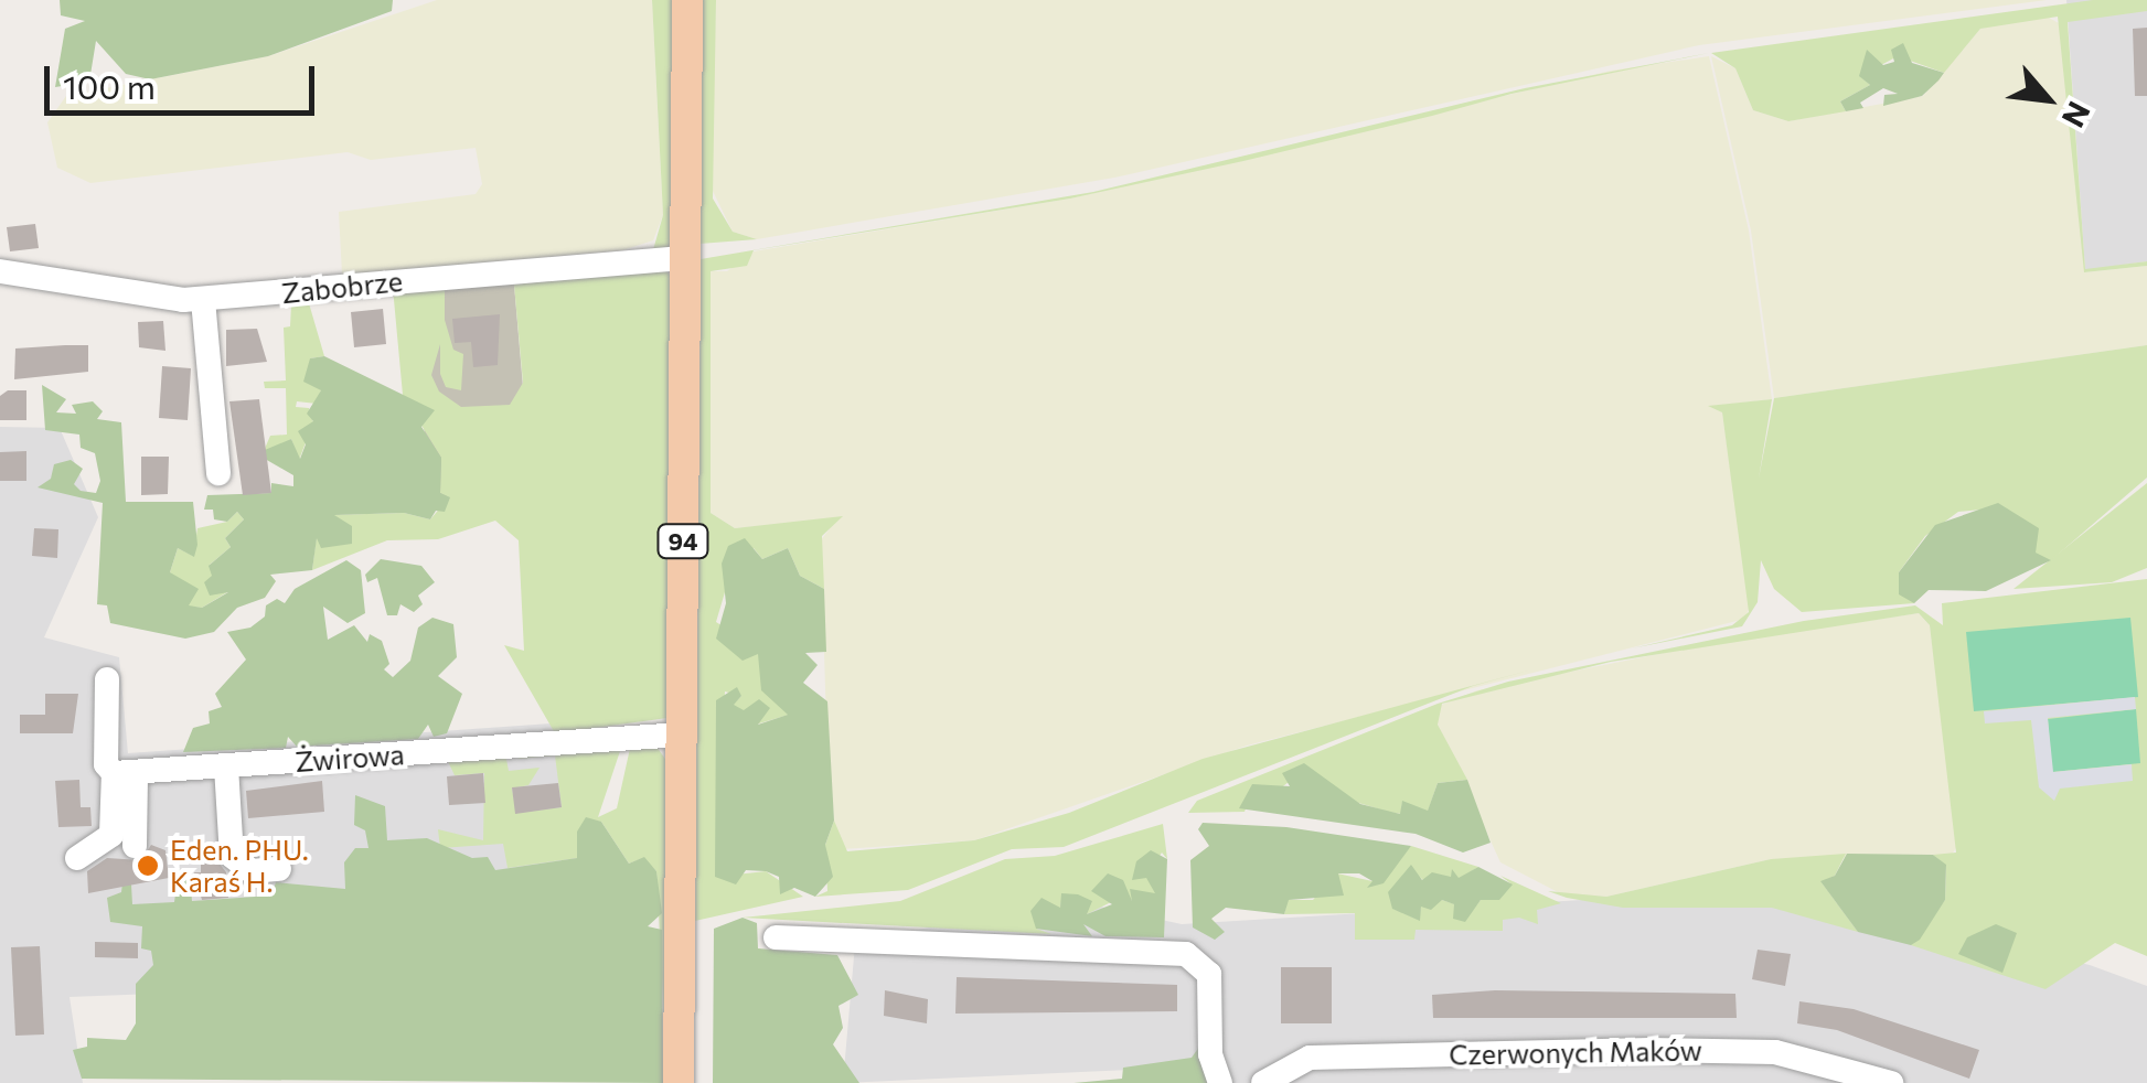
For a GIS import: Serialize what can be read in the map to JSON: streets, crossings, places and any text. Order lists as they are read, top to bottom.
{
  "streets": {
    "main road": ["94"],
    "street": ["Zabobrze", "Żwirowa", "Czerwonych Maków"]
  },
  "crossings": [
    ["Zabobrze", "94"],
    ["94", "Żwirowa"]
  ],
  "places": ["Eden. PHU. Karaś H."],
  "scale_bar": "100 m",
  "north": "bottom right"
}
